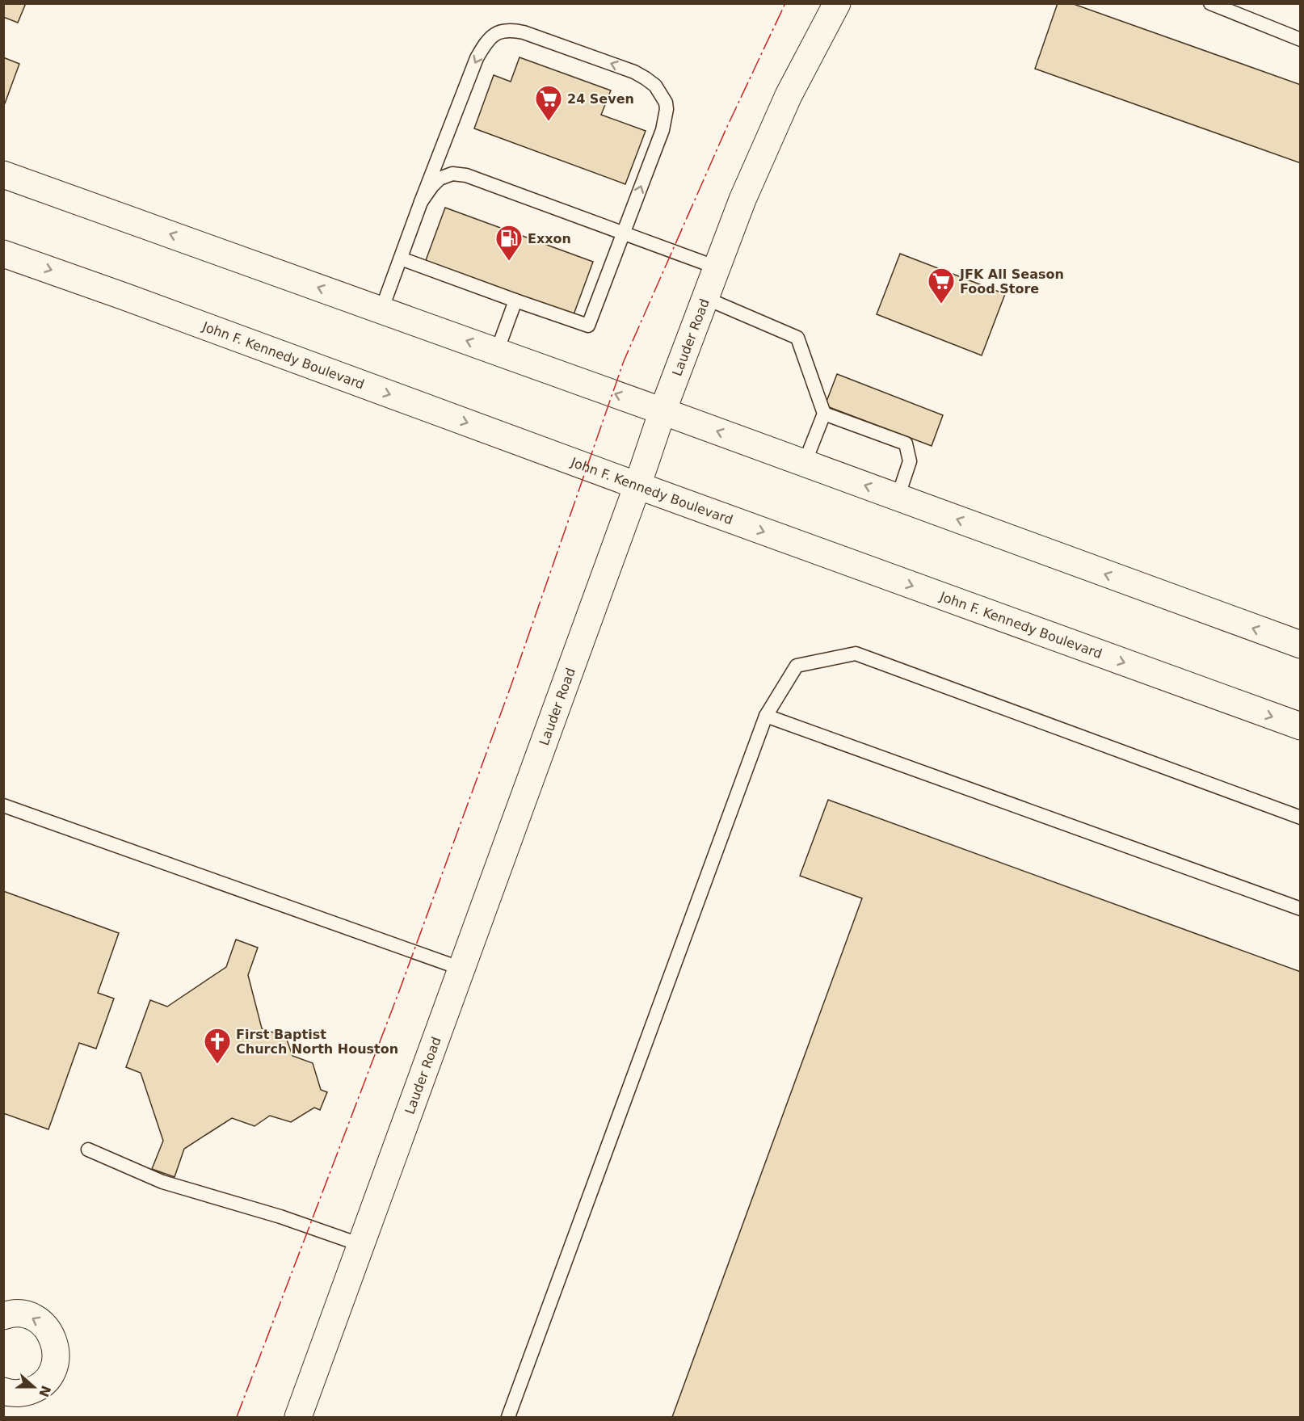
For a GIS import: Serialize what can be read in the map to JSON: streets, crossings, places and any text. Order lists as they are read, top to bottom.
{
  "streets": {
    "main road": ["Lauder Road", "John F. Kennedy Boulevard"]
  },
  "crossings": [
    ["Lauder Road", "John F. Kennedy Boulevard"]
  ],
  "places": {
    "supermarket": ["24 Seven", "JFK All Season Food Store"],
    "fuel station": ["Exxon"],
    "church": ["First Baptist Church North Houston"]
  },
  "north": "right"
}
